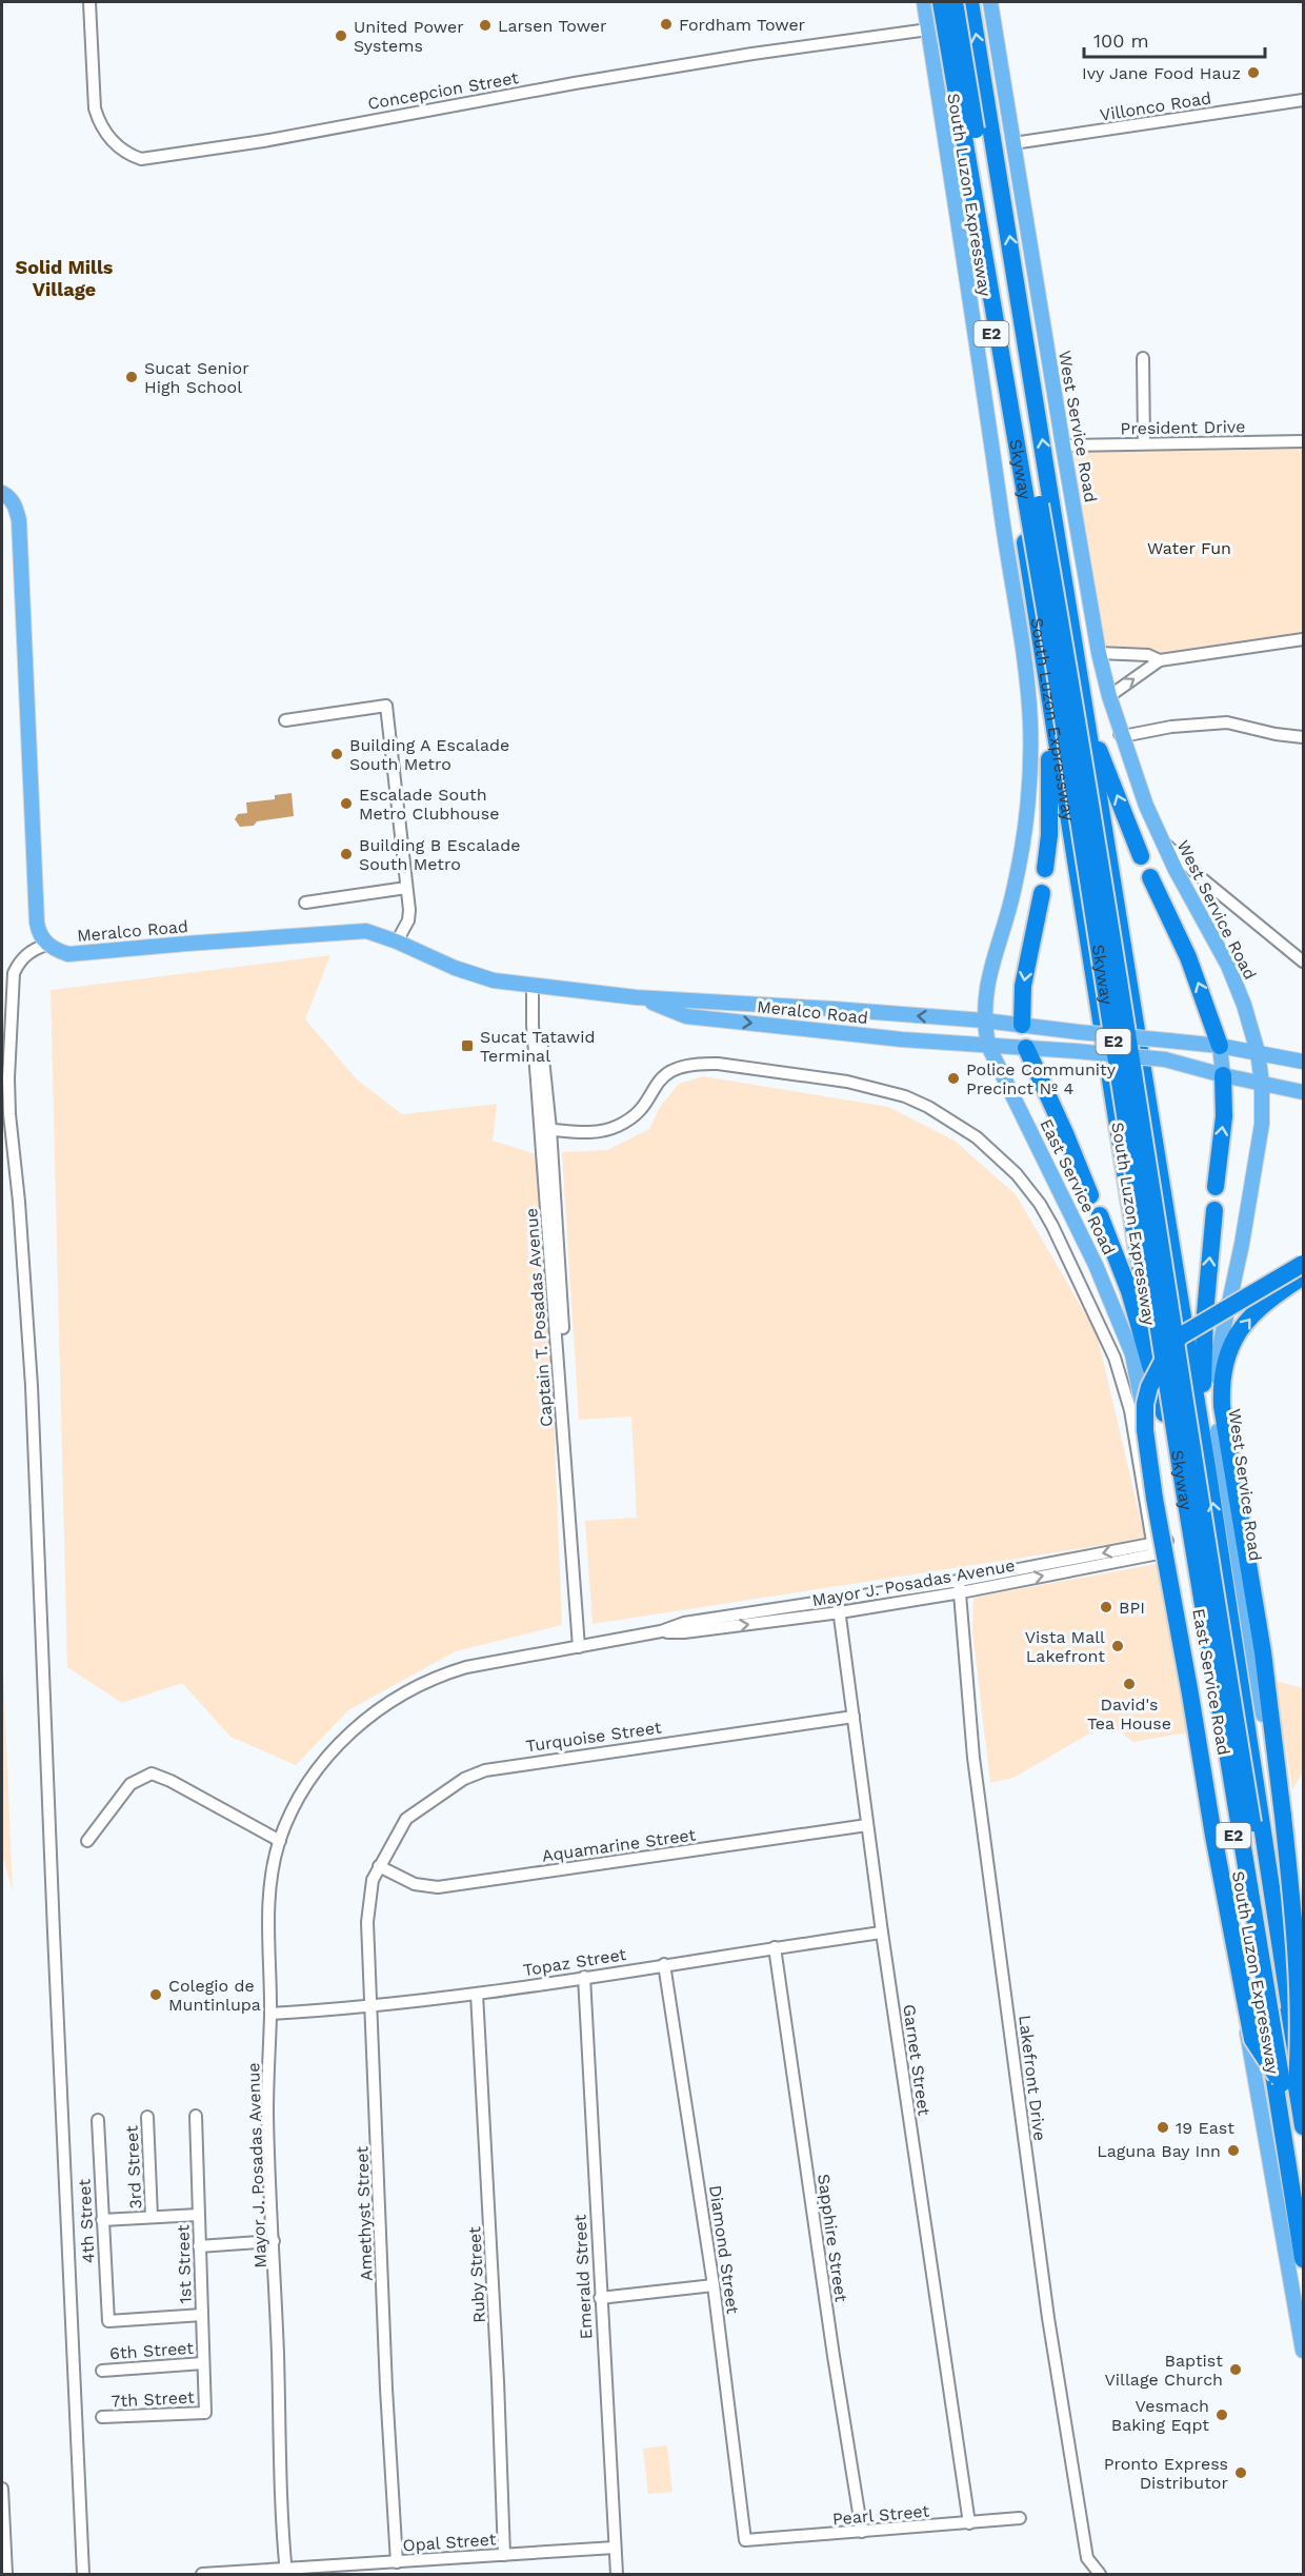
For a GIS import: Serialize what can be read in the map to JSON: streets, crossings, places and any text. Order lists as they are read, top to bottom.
{
  "streets": {
    "highway": ["South Luzon Expressway", "E2", "Skyway"],
    "main road": ["West Service Road", "Meralco Road", "East Service Road"],
    "street": [
      "Concepcion Street",
      "Villonco Road",
      "President Drive",
      "Captain T. Posadas Avenue",
      "Mayor J. Posadas Avenue",
      "Turquoise Street",
      "Aquamarine Street",
      "Topaz Street",
      "Garnet Street",
      "Lakefront Drive",
      "3rd Street",
      "Amethyst Street",
      "4th Street",
      "Sapphire Street",
      "Diamond Street",
      "1st Street",
      "Ruby Street",
      "Emerald Street",
      "6th Street",
      "7th Street",
      "Pearl Street",
      "Opal Street"
    ]
  },
  "crossings": [
    ["Concepcion Street", "East Service Road"],
    ["Villonco Road", "West Service Road"],
    ["South Luzon Expressway", "Skyway"],
    ["West Service Road", "President Drive"],
    ["West Service Road", "Meralco Road"],
    ["Meralco Road", "East Service Road"],
    ["Meralco Road", "Captain T. Posadas Avenue"],
    ["East Service Road", "Mayor J. Posadas Avenue"],
    ["Captain T. Posadas Avenue", "Mayor J. Posadas Avenue"],
    ["Mayor J. Posadas Avenue", "Topaz Street"],
    ["Mayor J. Posadas Avenue", "Garnet Street"],
    ["Mayor J. Posadas Avenue", "Lakefront Drive"],
    ["Mayor J. Posadas Avenue", "Opal Street"],
    ["Turquoise Street", "Aquamarine Street"],
    ["Turquoise Street", "Garnet Street"],
    ["Turquoise Street", "Amethyst Street"],
    ["Aquamarine Street", "Garnet Street"],
    ["Aquamarine Street", "Amethyst Street"],
    ["Topaz Street", "Garnet Street"],
    ["Topaz Street", "Amethyst Street"],
    ["Topaz Street", "Sapphire Street"],
    ["Topaz Street", "Diamond Street"],
    ["Topaz Street", "Ruby Street"],
    ["Topaz Street", "Emerald Street"],
    ["Garnet Street", "Pearl Street"],
    ["Amethyst Street", "Opal Street"],
    ["4th Street", "1st Street"],
    ["Sapphire Street", "Pearl Street"],
    ["Diamond Street", "Pearl Street"],
    ["1st Street", "6th Street"],
    ["1st Street", "7th Street"],
    ["Ruby Street", "Opal Street"],
    ["Emerald Street", "Opal Street"]
  ],
  "districts": ["Solid Mills Village"],
  "parks": ["Water Fun"],
  "places": {
    "other": [
      "Fordham Tower",
      "Larsen Tower",
      "United Power Systems",
      "Ivy Jane Food Hauz",
      "Sucat Senior High School",
      "Building A Escalade South Metro",
      "Escalade South Metro Clubhouse",
      "Building B Escalade South Metro",
      "Police Community Precinct № 4",
      "BPI",
      "Vista Mall Lakefront",
      "David's Tea House",
      "Colegio de Muntinlupa",
      "19 East",
      "Laguna Bay Inn",
      "Baptist Village Church",
      "Vesmach Baking Eqpt",
      "Pronto Express Distributor"
    ],
    "transit": ["Sucat Tatawid Terminal"]
  },
  "scale_bar": "100 m"
}
